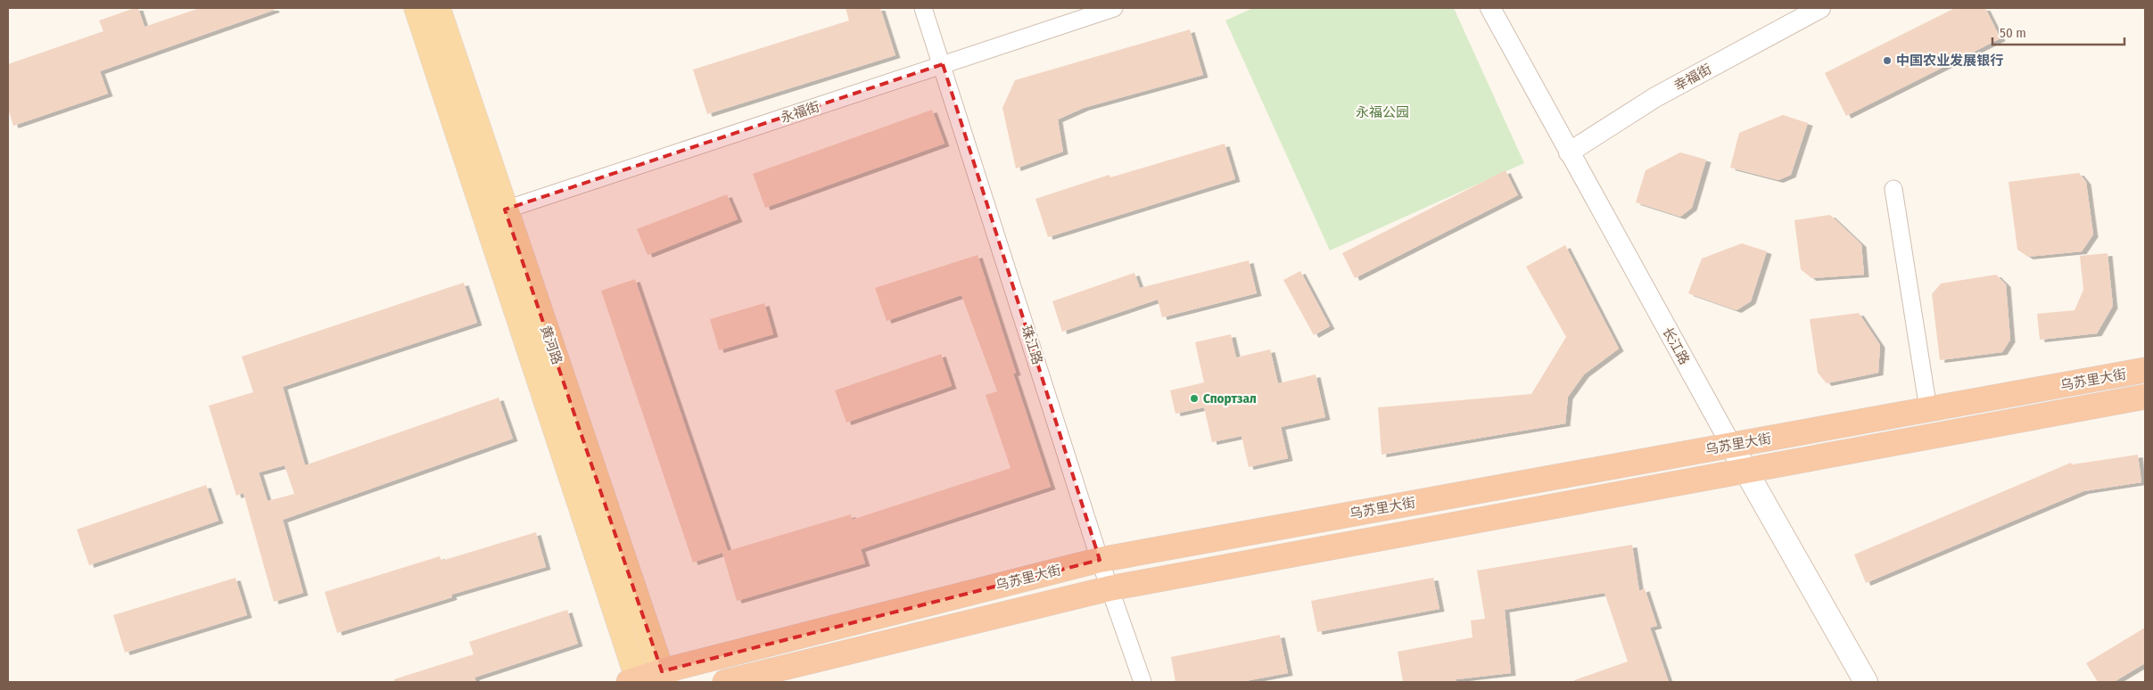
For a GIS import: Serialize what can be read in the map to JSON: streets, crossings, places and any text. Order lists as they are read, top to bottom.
{
  "streets": {
    "highway": ["乌苏里大街"],
    "main road": ["黄河路", "长江路"],
    "street": ["幸福街", "永福街", "珠江路"]
  },
  "crossings": [
    ["幸福街", "长江路"],
    ["永福街", "黄河路"],
    ["永福街", "珠江路"],
    ["黄河路", "乌苏里大街"],
    ["珠江路", "乌苏里大街"],
    ["长江路", "乌苏里大街"]
  ],
  "parks": ["永福公园"],
  "places": ["中国农业发展银行", "Спортзал"],
  "scale_bar": "50 m"
}
